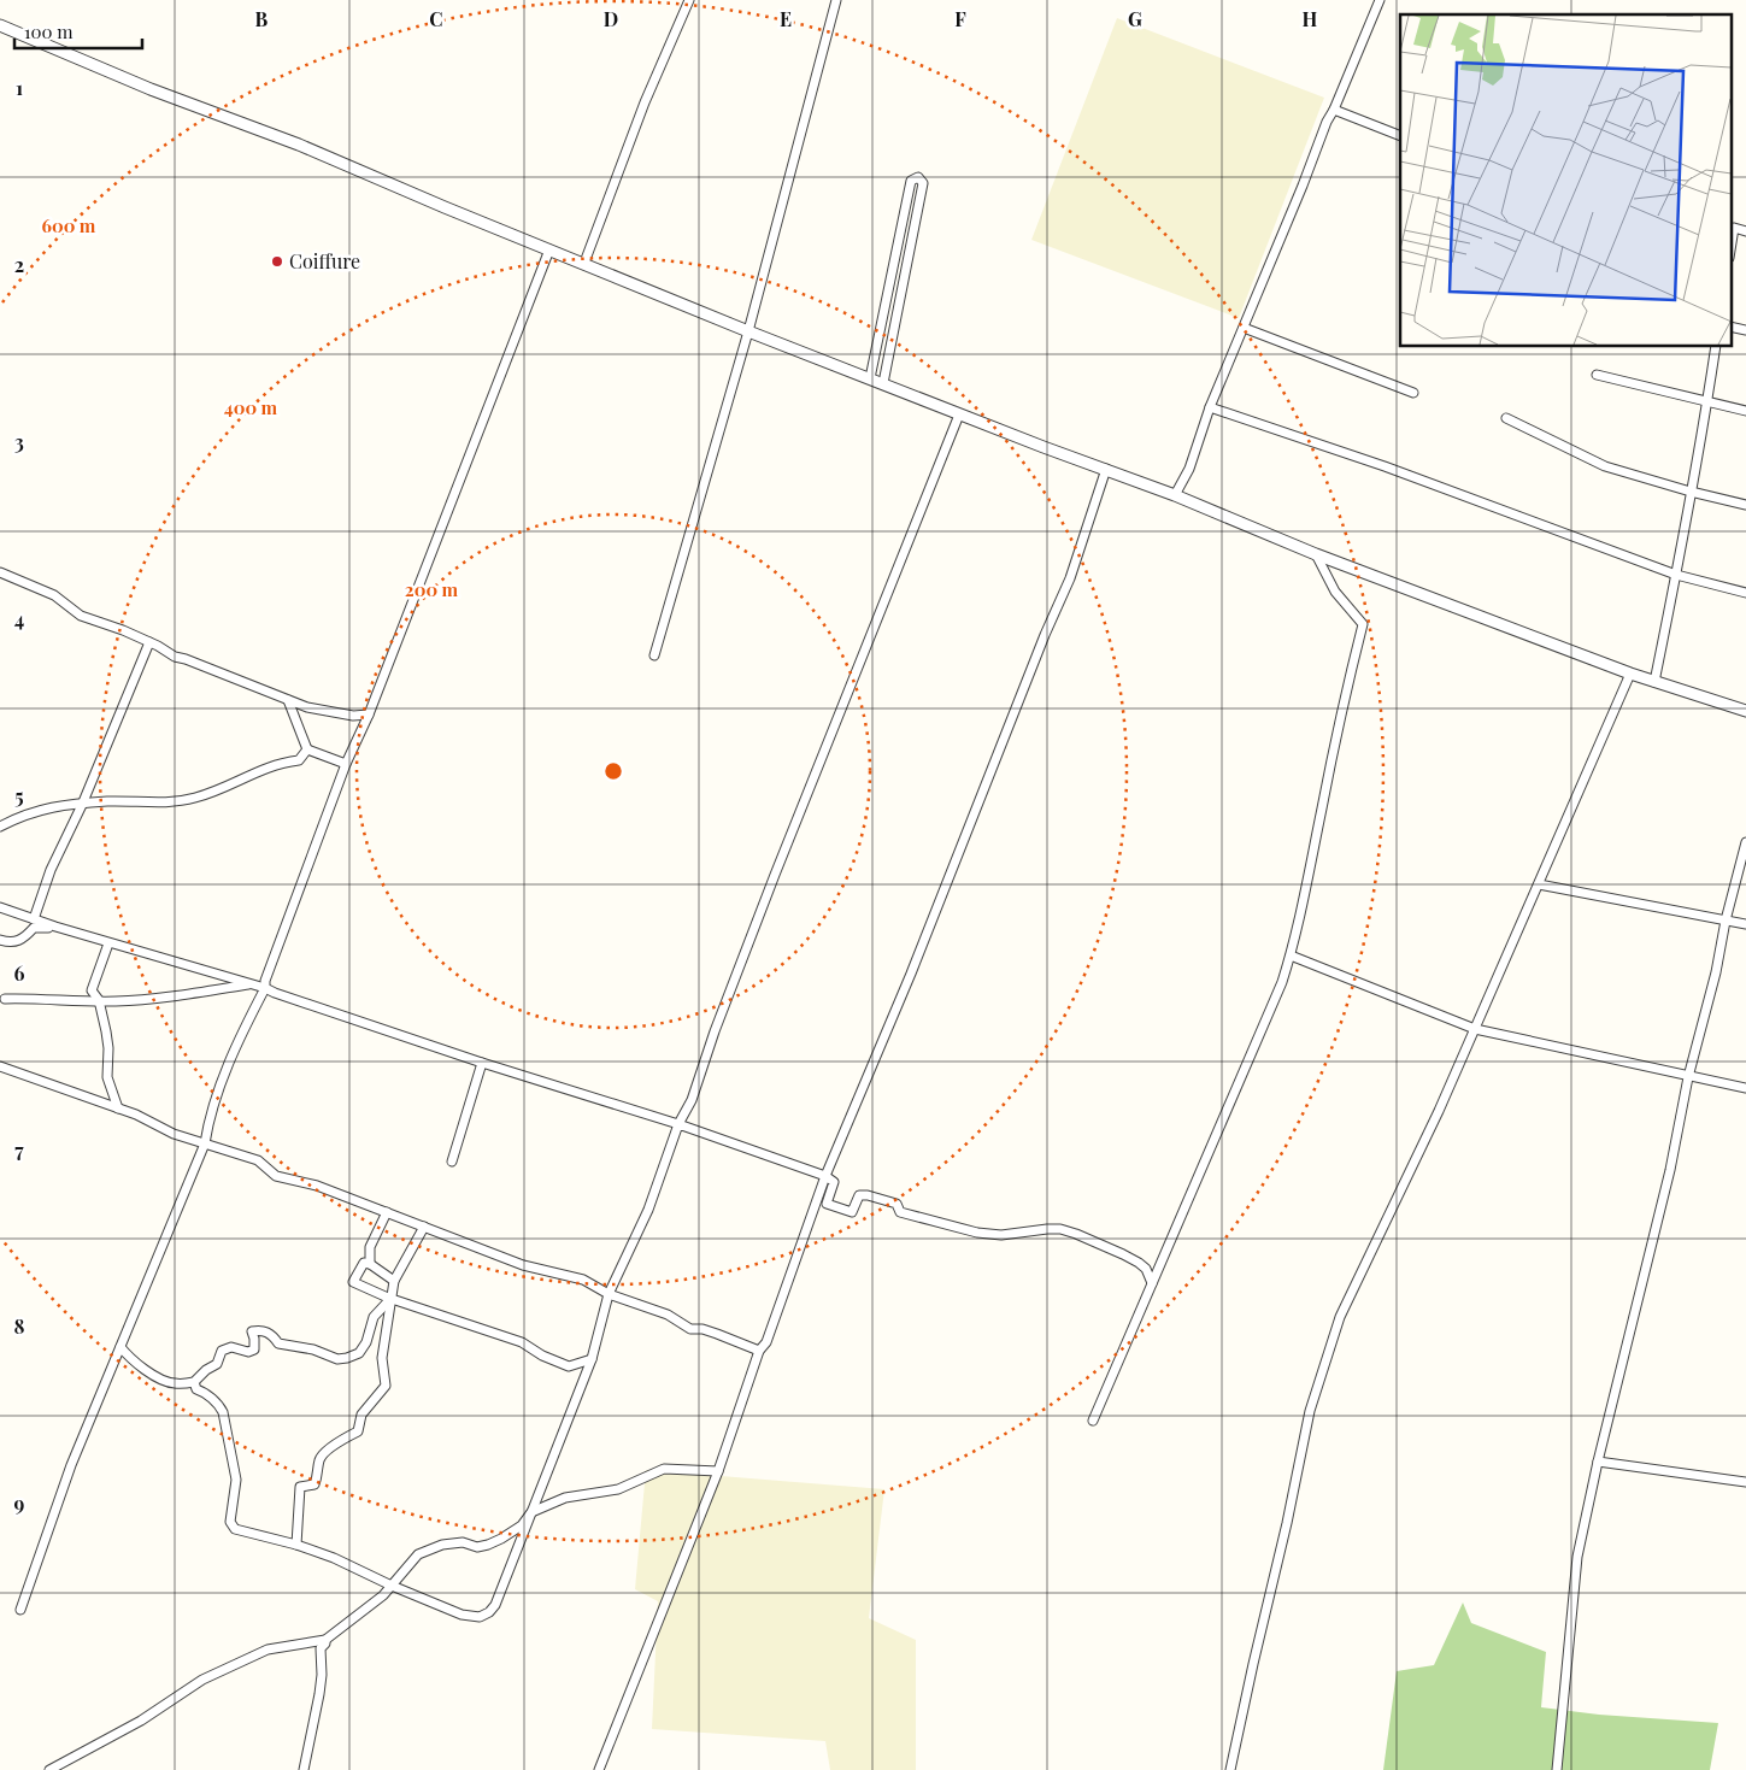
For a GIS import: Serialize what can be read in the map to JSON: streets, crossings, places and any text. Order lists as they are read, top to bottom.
{
  "places": ["Coiffure"],
  "scale_bar": "100 m",
  "grid": {
    "columns": [
      "B",
      "C",
      "D",
      "E",
      "F",
      "G",
      "H"
    ],
    "rows": [
      "1",
      "2",
      "3",
      "4",
      "5",
      "6",
      "7",
      "8",
      "9"
    ]
  },
  "rings": ["600 m", "400 m", "200 m"]
}
